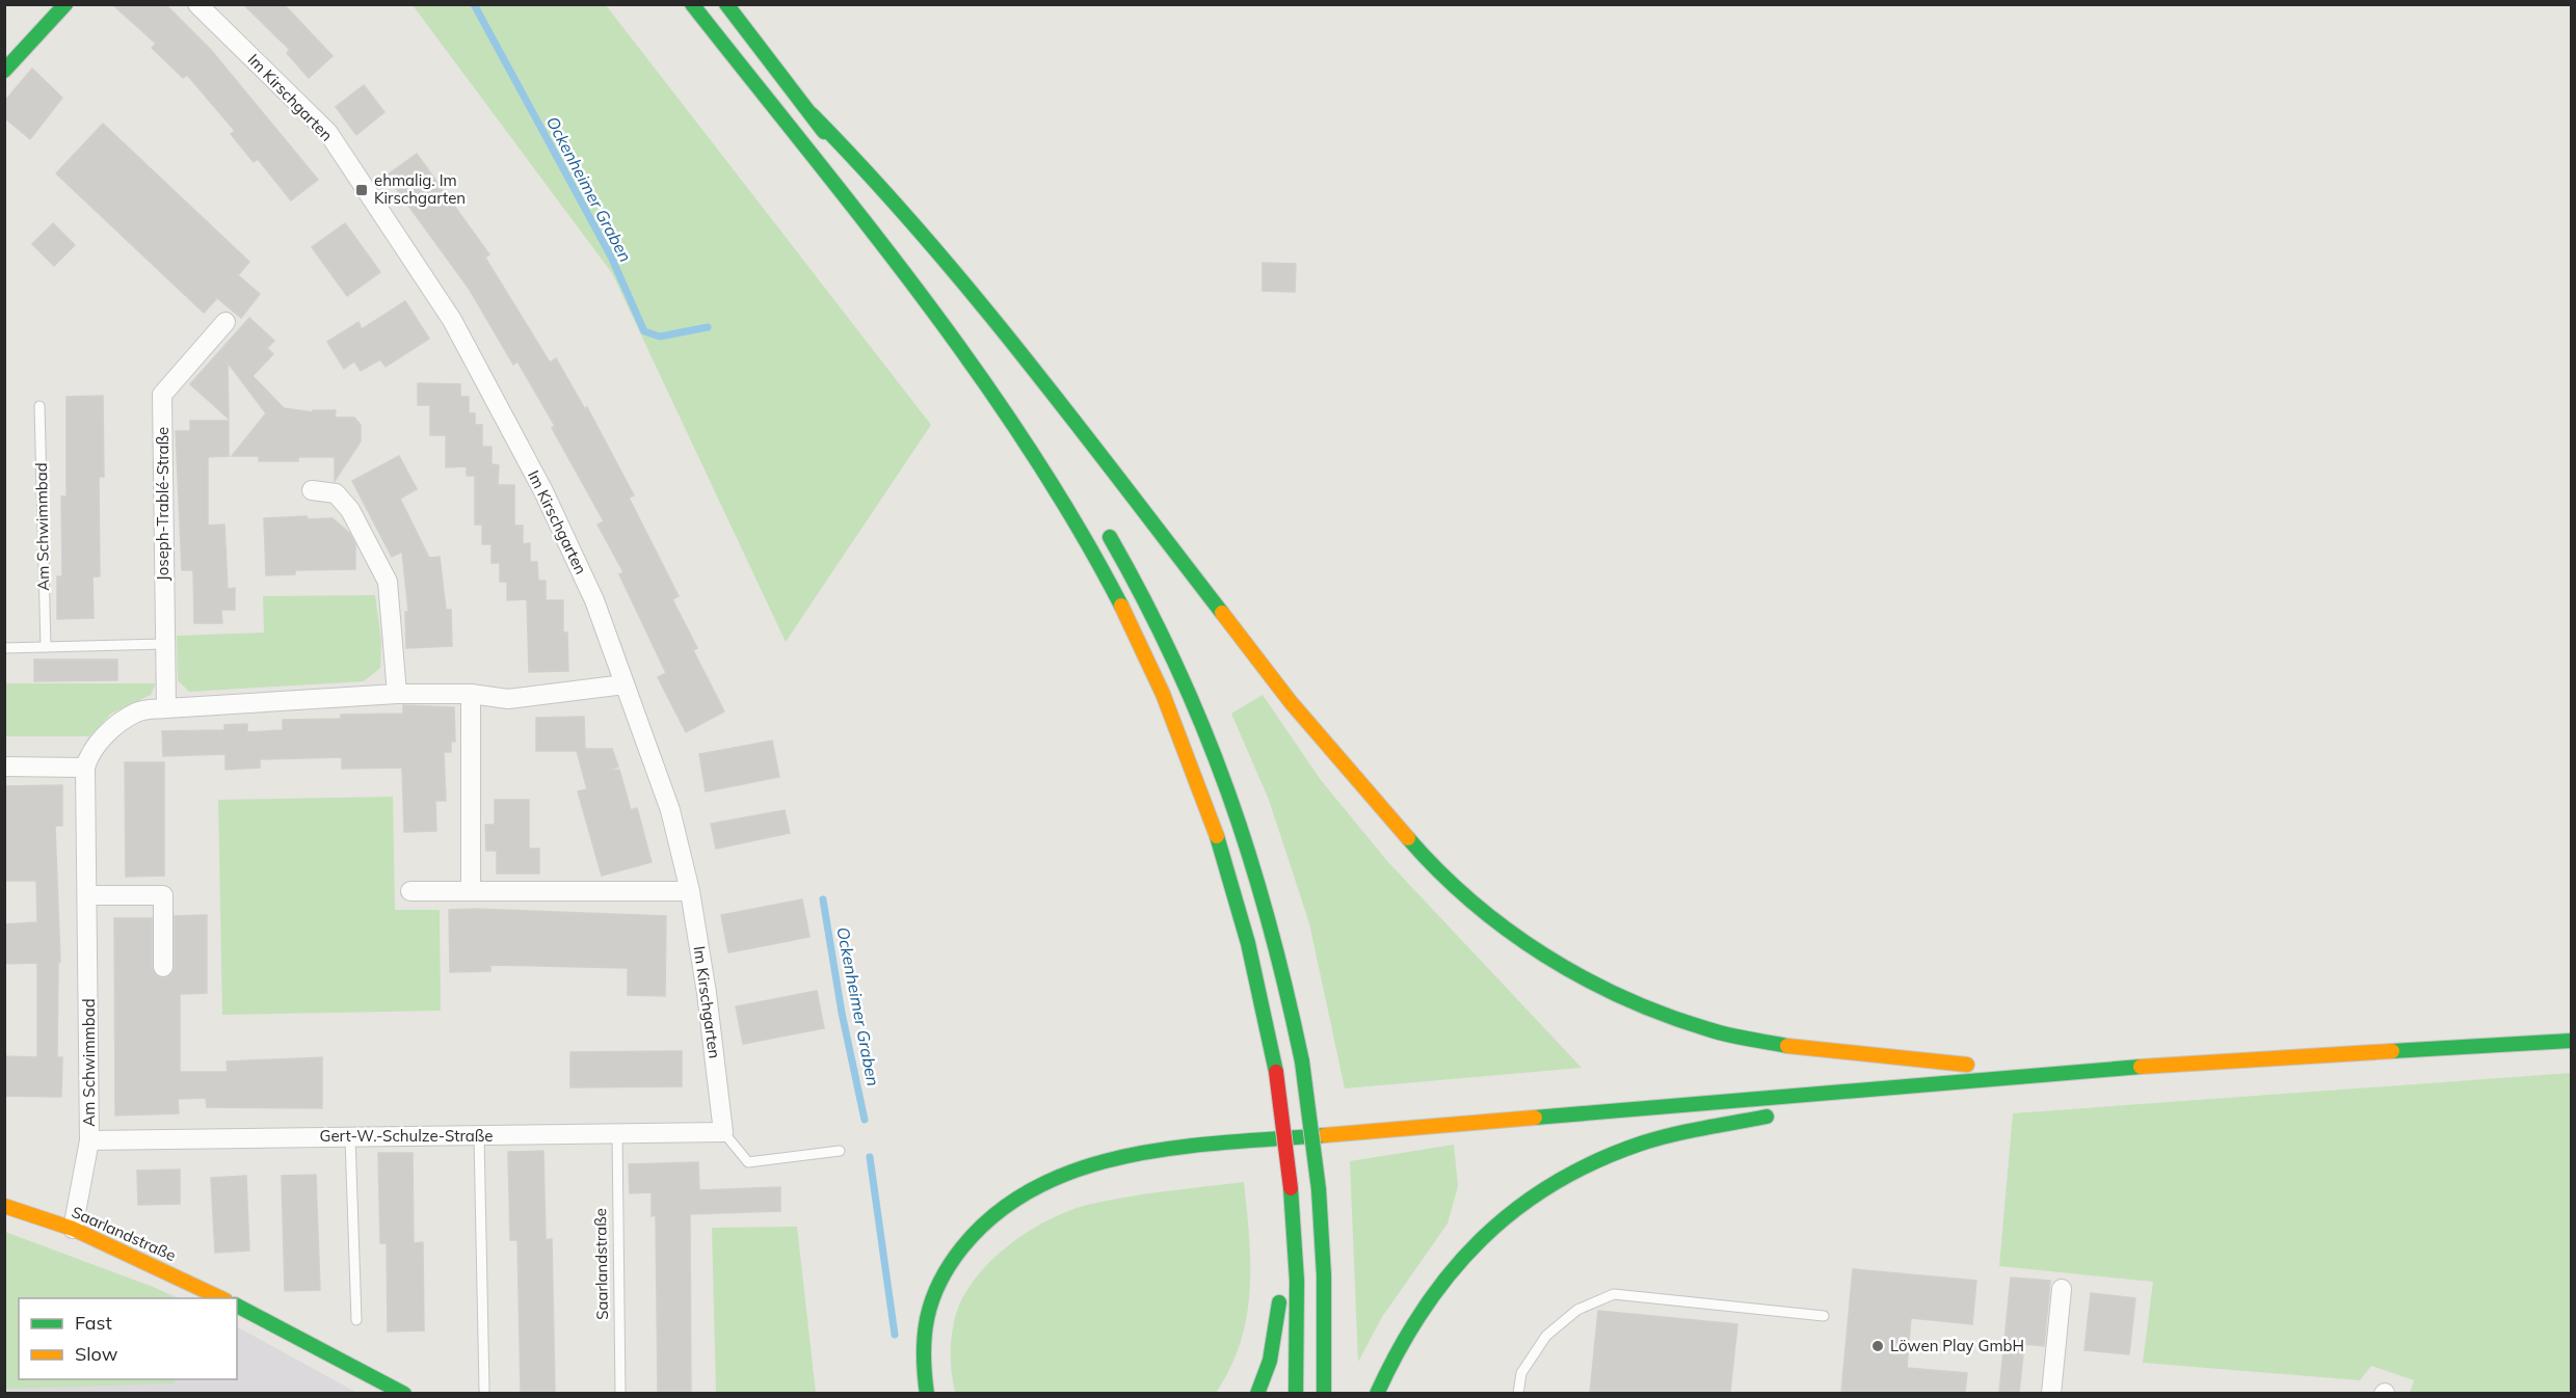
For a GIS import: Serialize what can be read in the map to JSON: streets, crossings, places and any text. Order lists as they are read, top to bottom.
{
  "streets": {
    "main road": ["Saarlandstraße"],
    "street": [
      "Im Kirschgarten",
      "Joseph-Trablé-Straße",
      "Am Schwimmbad",
      "Gert-W.-Schulze-Straße"
    ]
  },
  "crossings": [
    ["Im Kirschgarten", "Gert-W.-Schulze-Straße"],
    ["Am Schwimmbad", "Gert-W.-Schulze-Straße"],
    ["Am Schwimmbad", "Saarlandstraße"],
    ["Gert-W.-Schulze-Straße", "Saarlandstraße"]
  ],
  "water": ["Ockenheimer Graben"],
  "places": {
    "transit": ["ehmalig. Im Kirschgarten"],
    "other": ["Löwen Play GmbH"]
  },
  "legend": ["Fast", "Slow"]
}
